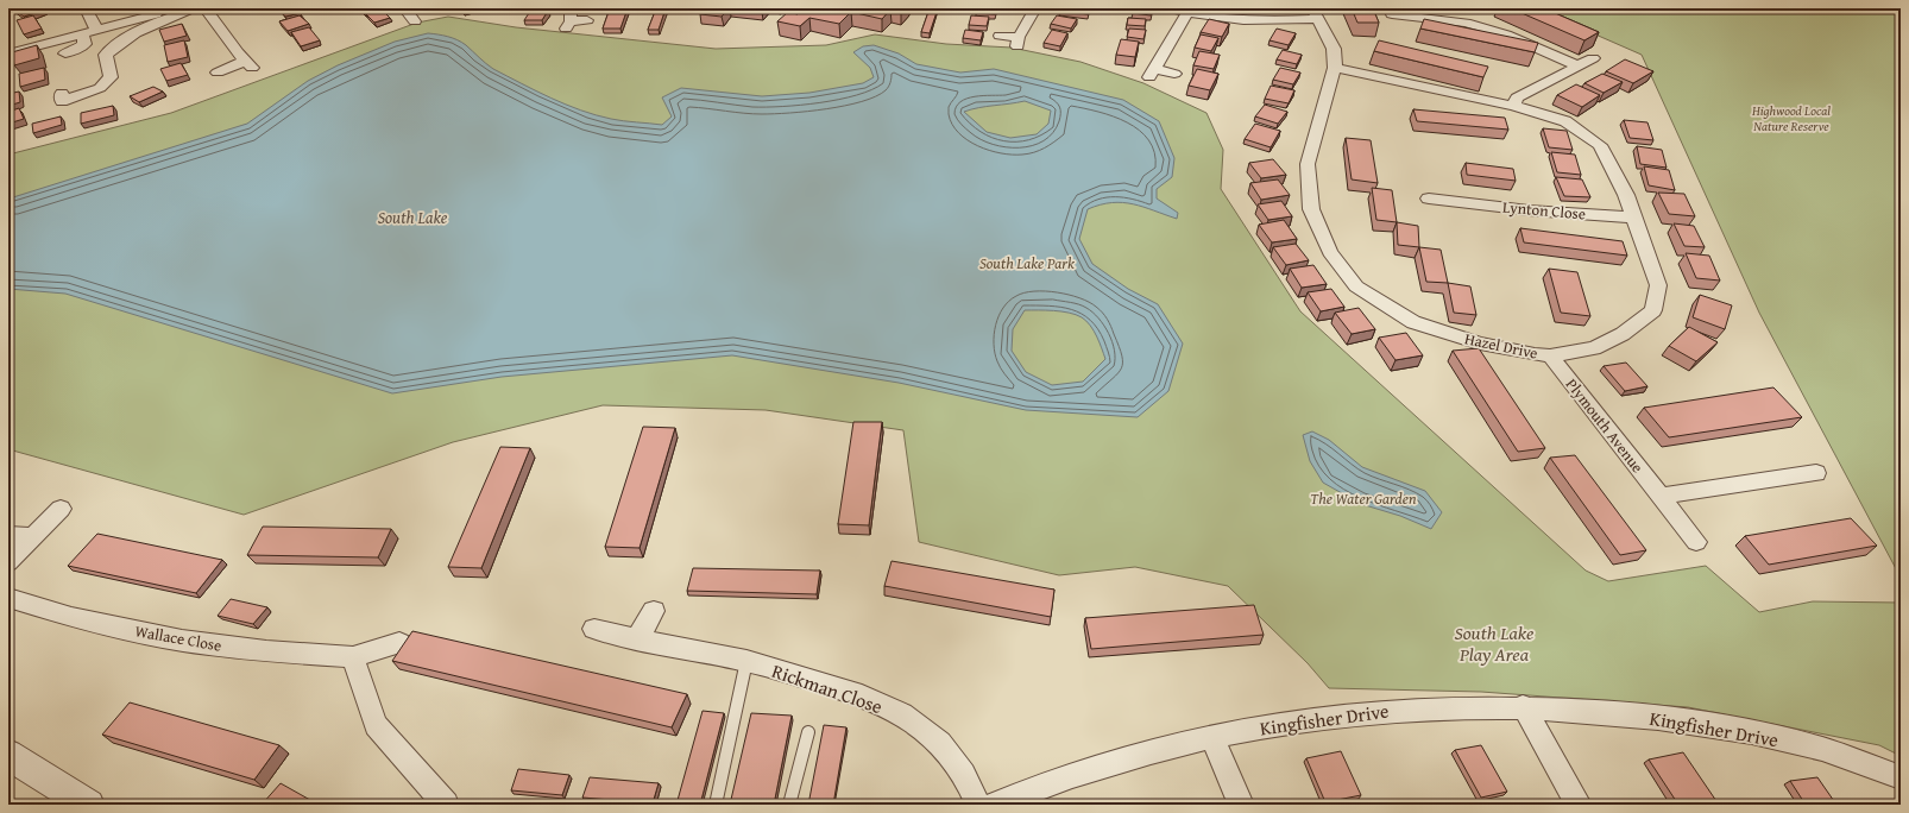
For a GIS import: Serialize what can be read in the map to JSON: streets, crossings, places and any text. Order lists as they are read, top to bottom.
{
  "streets": {
    "street": [
      "Lynton Close",
      "Hazel Drive",
      "Plymouth Avenue",
      "Wallace Close",
      "Rickman Close",
      "Kingfisher Drive"
    ]
  },
  "crossings": [
    ["Lynton Close", "Hazel Drive"],
    ["Hazel Drive", "Plymouth Avenue"]
  ],
  "water": ["South Lake"],
  "parks": [
    "Highwood Local Nature Reserve",
    "South Lake Park",
    "The Water Garden",
    "South Lake Play Area"
  ]
}
